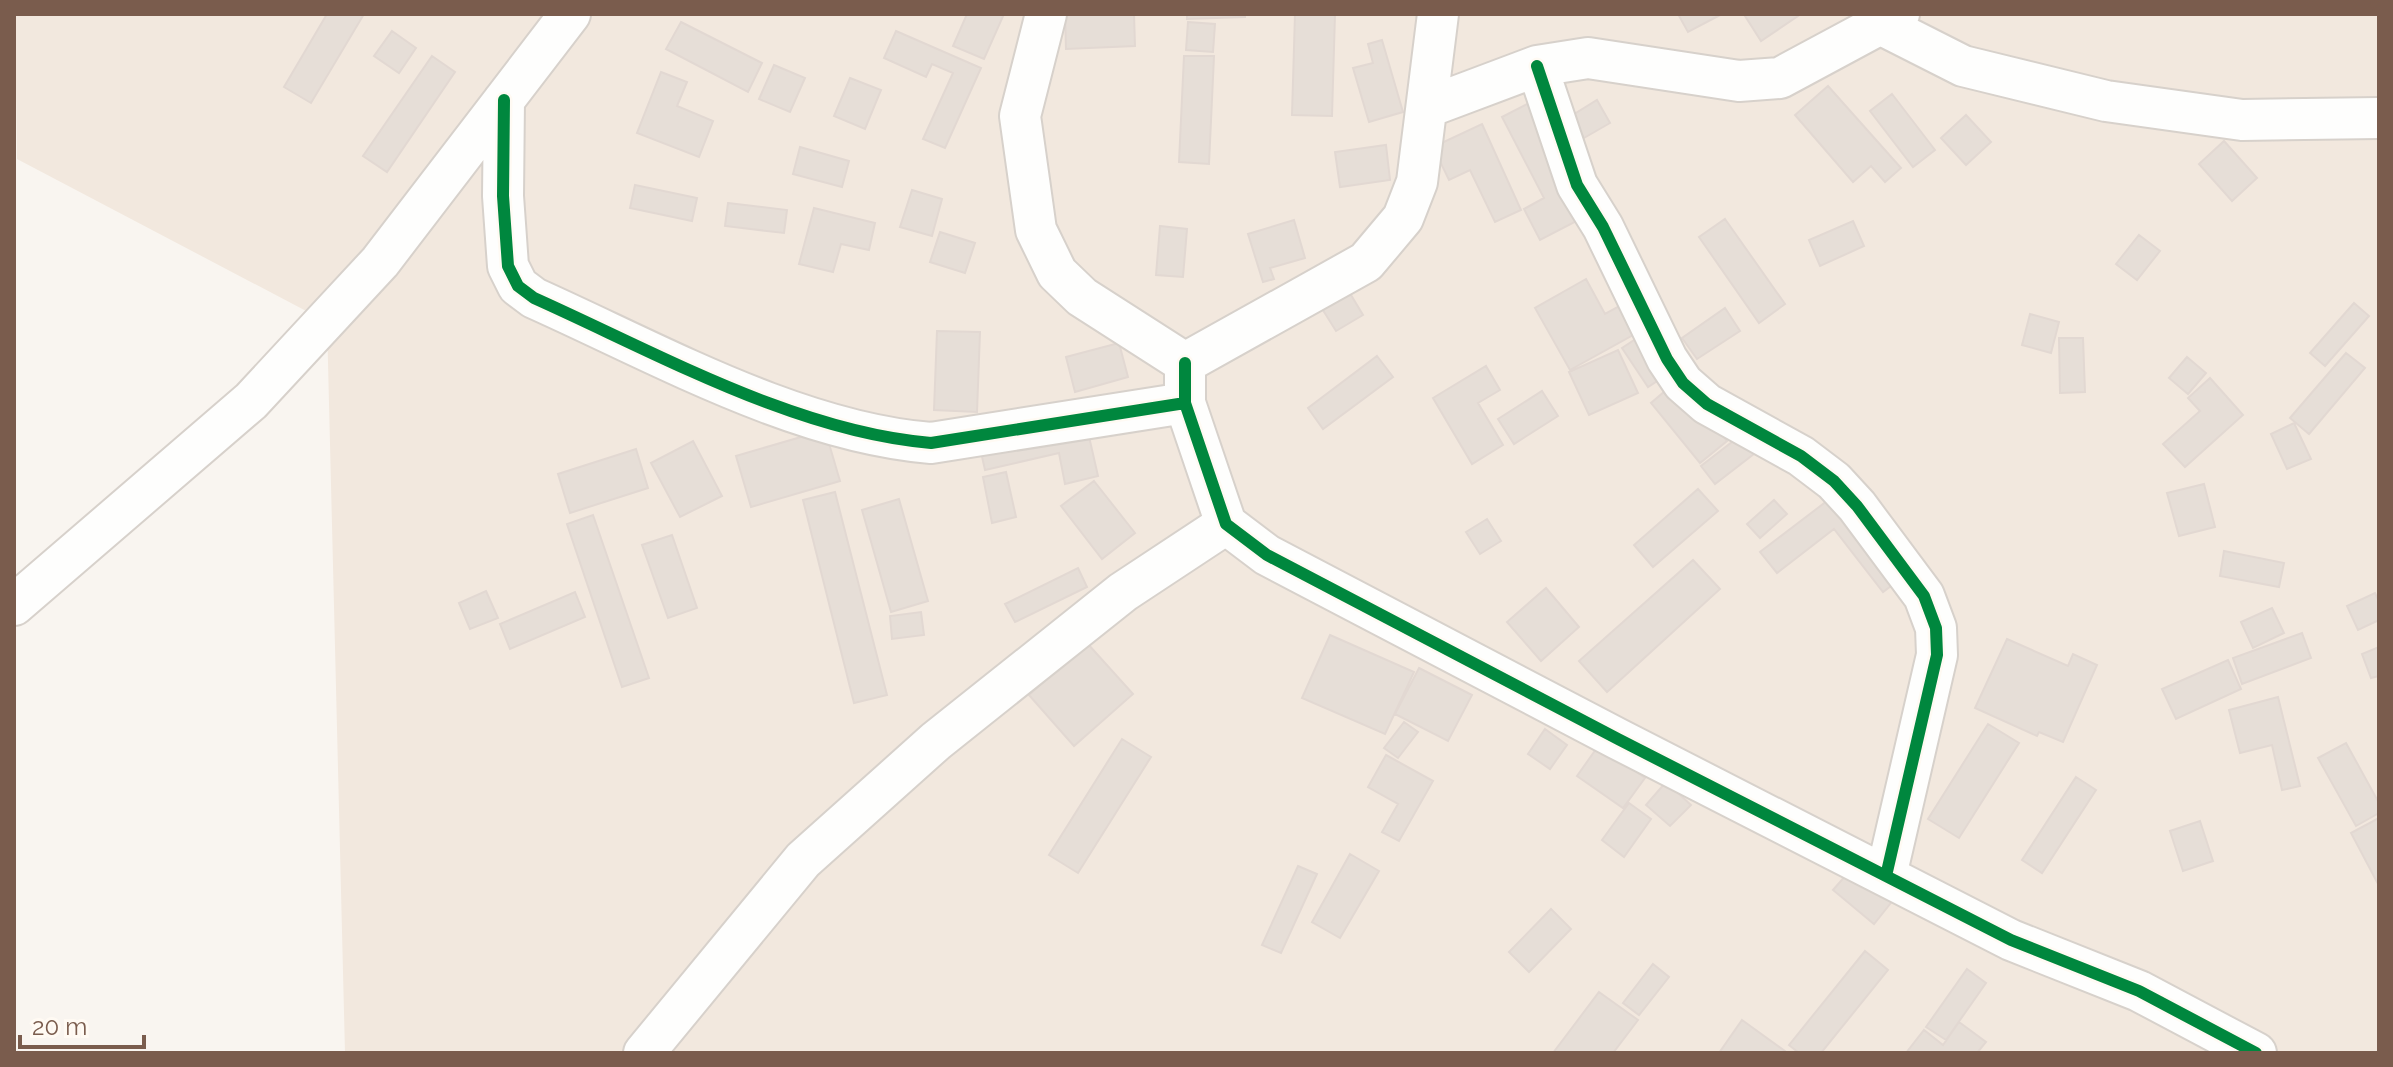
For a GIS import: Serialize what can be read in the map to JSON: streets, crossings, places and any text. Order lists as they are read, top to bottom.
{
  "scale_bar": "20 m"
}
